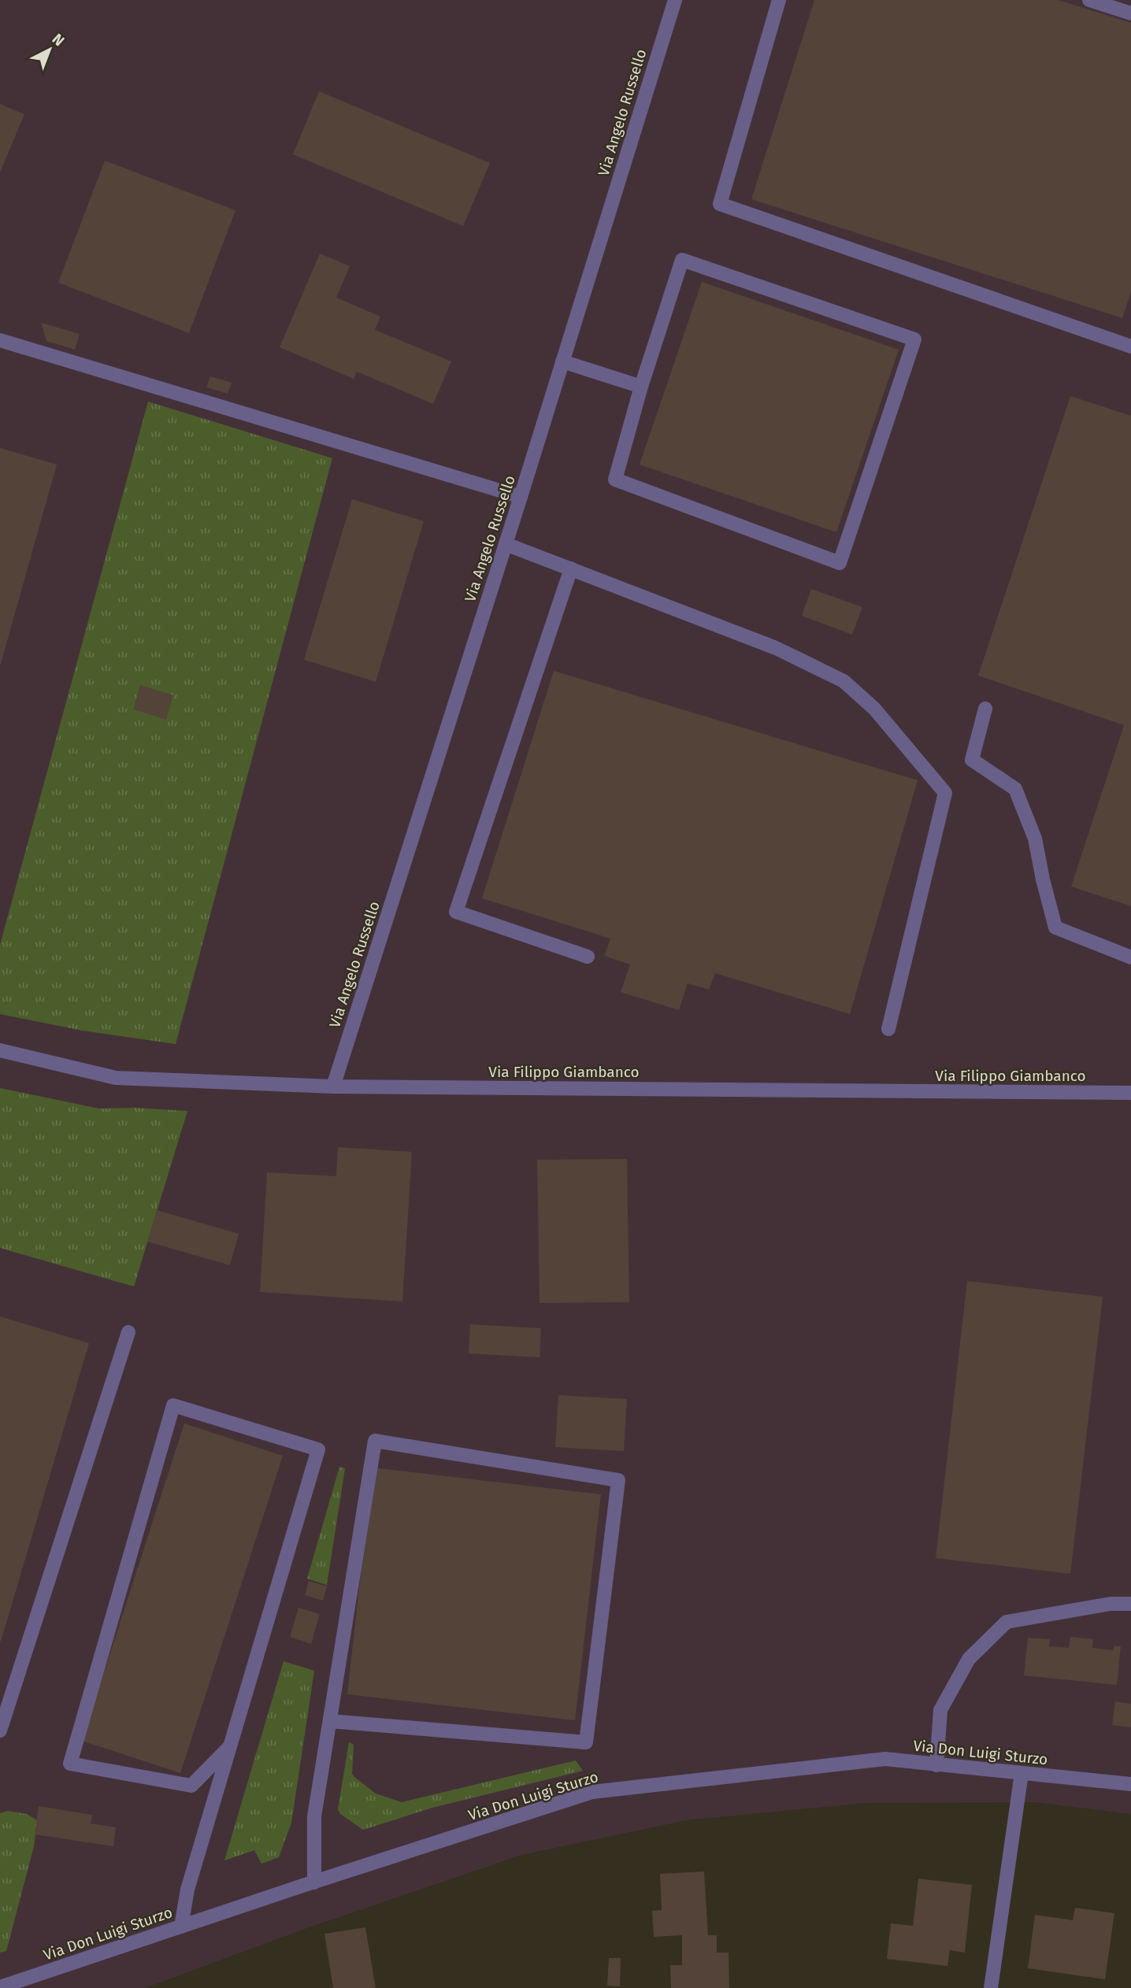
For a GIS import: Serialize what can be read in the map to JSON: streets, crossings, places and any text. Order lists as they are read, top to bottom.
{
  "streets": {
    "street": ["Via Angelo Russello", "Via Filippo Giambanco", "Via Don Luigi Sturzo"]
  },
  "crossings": [
    ["Via Angelo Russello", "Via Filippo Giambanco"]
  ],
  "north": "top right"
}
